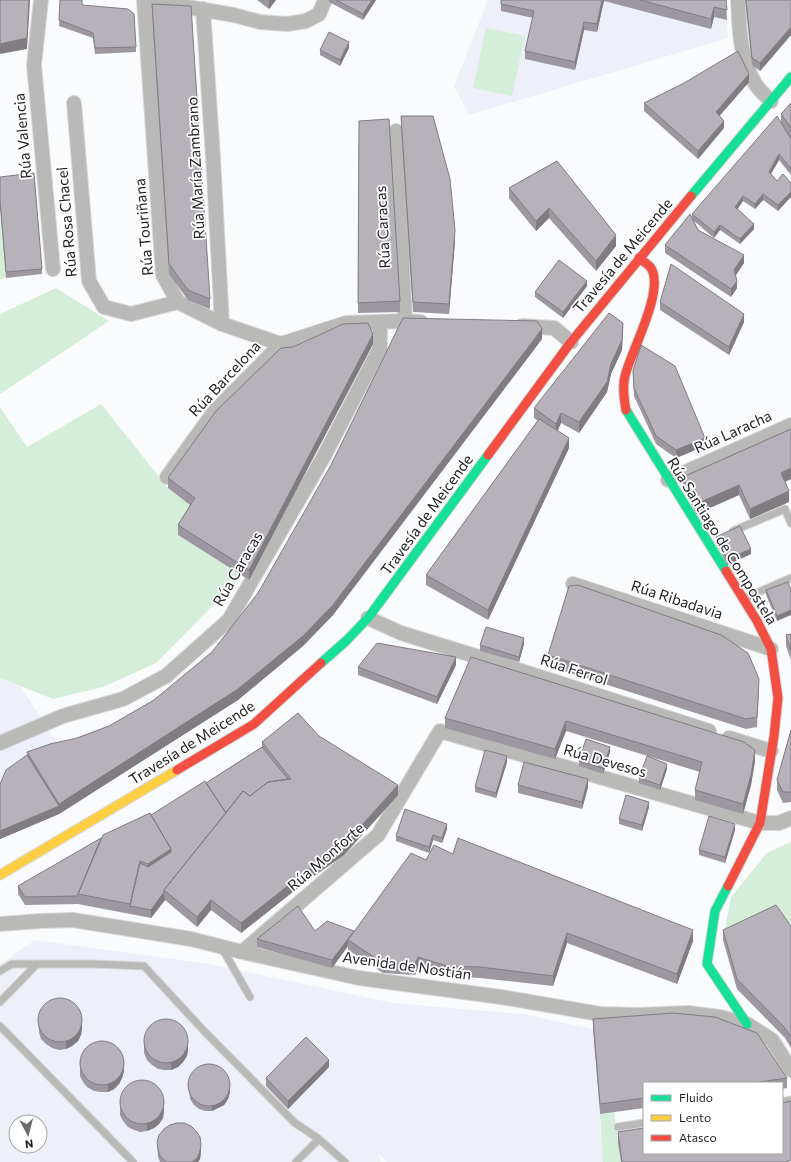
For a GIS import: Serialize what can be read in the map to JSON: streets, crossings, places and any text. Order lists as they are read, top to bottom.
{
  "streets": {
    "main road": ["Travesía de Meicende", "Rúa Santiago de Compostela"],
    "street": [
      "Rúa Valencia",
      "Rúa María Zambrano",
      "Rúa Rosa Chacel",
      "Rúa Touriñana",
      "Rúa Caracas",
      "Rúa Barcelona",
      "Rúa Laracha",
      "Rúa Ribadavia",
      "Rúa Ferrol",
      "Rúa Devesos",
      "Rúa Monforte",
      "Avenida de Nostián"
    ]
  },
  "crossings": [
    ["Rúa María Zambrano", "Rúa Touriñana"],
    ["Rúa Rosa Chacel", "Rúa Touriñana"],
    ["Travesía de Meicende", "Rúa Santiago de Compostela"],
    ["Travesía de Meicende", "Rúa Ferrol"],
    ["Rúa Laracha", "Rúa Santiago de Compostela"],
    ["Rúa Santiago de Compostela", "Rúa Ribadavia"],
    ["Rúa Santiago de Compostela", "Rúa Ferrol"],
    ["Rúa Santiago de Compostela", "Rúa Devesos"],
    ["Rúa Santiago de Compostela", "Avenida de Nostián"],
    ["Rúa Devesos", "Rúa Monforte"],
    ["Rúa Monforte", "Avenida de Nostián"]
  ],
  "legend": ["Fluido", "Lento", "Atasco"],
  "north": "bottom"
}
